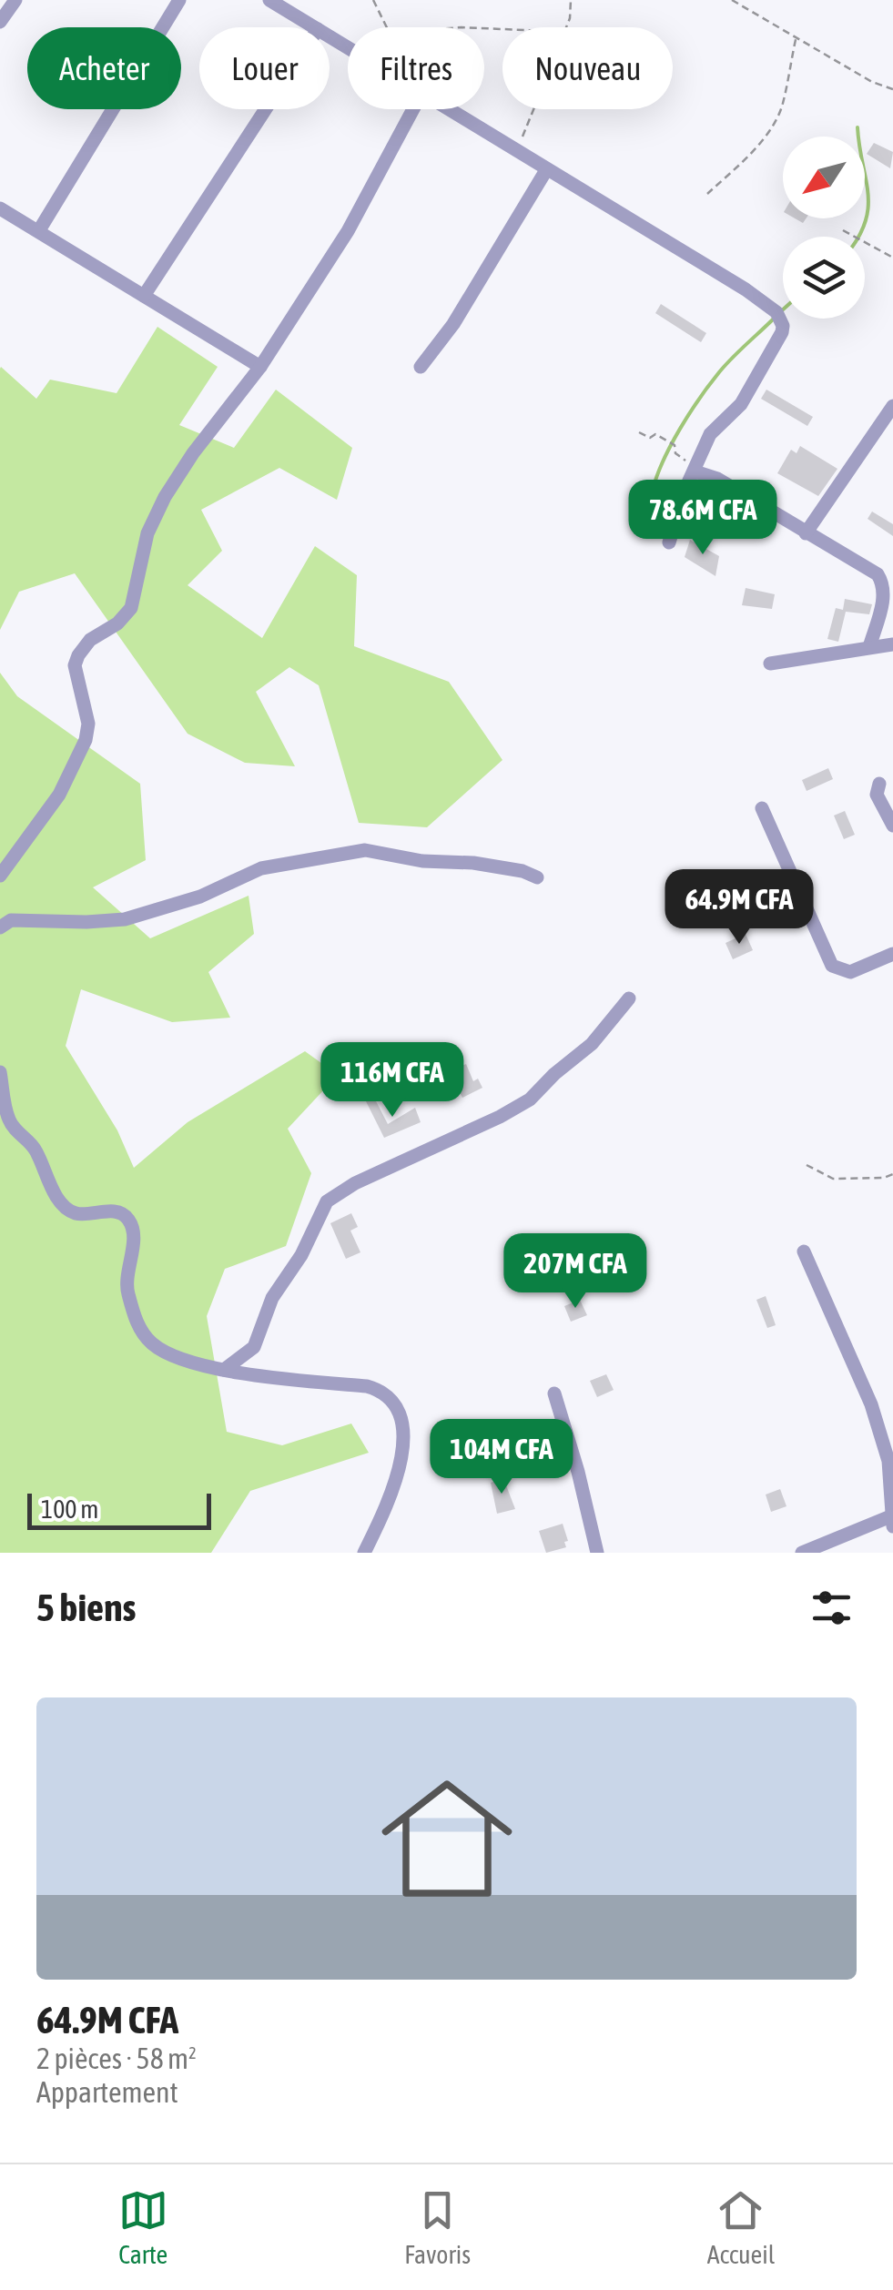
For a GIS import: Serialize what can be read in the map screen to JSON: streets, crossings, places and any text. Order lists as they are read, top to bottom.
{
  "scale_bar": "100 m",
  "north": "bottom left",
  "page": {
    "chip": [
      "Acheter",
      "Louer",
      "Filtres",
      "Nouveau"
    ],
    "price": [
      "78.6M CFA",
      "64.9M CFA",
      "116M CFA",
      "207M CFA",
      "104M CFA"
    ],
    "scale": "100 m",
    "heading": "5 biens",
    "list": [
      {
        "name": "64.9M CFA",
        "note": "2 pièces · 58 m² · Appartement"
      }
    ],
    "tabs": ["Carte", "Favoris", "Accueil"]
  }
}
